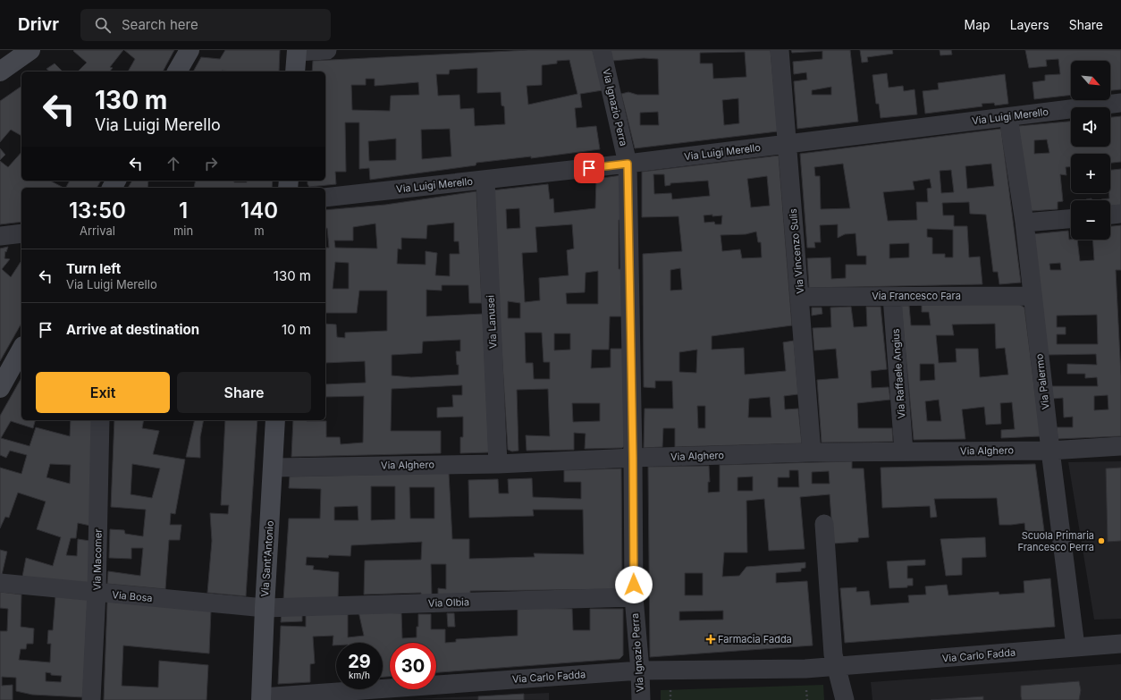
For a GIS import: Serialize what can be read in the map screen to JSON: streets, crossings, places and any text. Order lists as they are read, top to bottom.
{
  "streets": {
    "street": [
      "Via Ignazio Perra",
      "Via Luigi Merello",
      "Via Vincenzo Sulis",
      "Via Francesco Fara",
      "Via Lanusei",
      "Via Raffaele Angius",
      "Via Palermo",
      "Via Alghero",
      "Via Sant'Antonio",
      "Via Macomer",
      "Via Bosa",
      "Via Olbia",
      "Via Carlo Fadda"
    ]
  },
  "crossings": [
    ["Via Ignazio Perra", "Via Luigi Merello"],
    ["Via Ignazio Perra", "Via Alghero"],
    ["Via Ignazio Perra", "Via Olbia"],
    ["Via Ignazio Perra", "Via Carlo Fadda"],
    ["Via Luigi Merello", "Via Vincenzo Sulis"],
    ["Via Luigi Merello", "Via Lanusei"],
    ["Via Luigi Merello", "Via Palermo"],
    ["Via Vincenzo Sulis", "Via Francesco Fara"],
    ["Via Vincenzo Sulis", "Via Alghero"],
    ["Via Francesco Fara", "Via Raffaele Angius"],
    ["Via Francesco Fara", "Via Palermo"],
    ["Via Lanusei", "Via Alghero"],
    ["Via Raffaele Angius", "Via Alghero"],
    ["Via Palermo", "Via Alghero"],
    ["Via Palermo", "Via Carlo Fadda"],
    ["Via Alghero", "Via Sant'Antonio"],
    ["Via Sant'Antonio", "Via Bosa"],
    ["Via Sant'Antonio", "Via Olbia"],
    ["Via Sant'Antonio", "Via Carlo Fadda"],
    ["Via Macomer", "Via Bosa"],
    ["Via Bosa", "Via Olbia"]
  ],
  "places": {
    "other": ["Scuola Primaria Francesco Perra"],
    "health": ["Farmacia Fadda"]
  },
  "north": "bottom right",
  "page": {
    "header": "Drivr",
    "search": "Search here",
    "nav": ["Map", "Layers", "Share"],
    "map_buttons": ["+", "−"],
    "turn": ["130 m", "Via Luigi Merello"],
    "eta": [
      "13:50",
      "Arrival",
      "1",
      "min",
      "140",
      "m"
    ],
    "list": [
      {
        "name": "Turn left",
        "note": "Via Luigi Merello",
        "value": "130 m"
      },
      {
        "name": "Arrive at destination",
        "value": "10 m"
      }
    ],
    "buttons": ["Exit", "Share"],
    "speed": "29 km/h",
    "limit": "30"
  }
}
